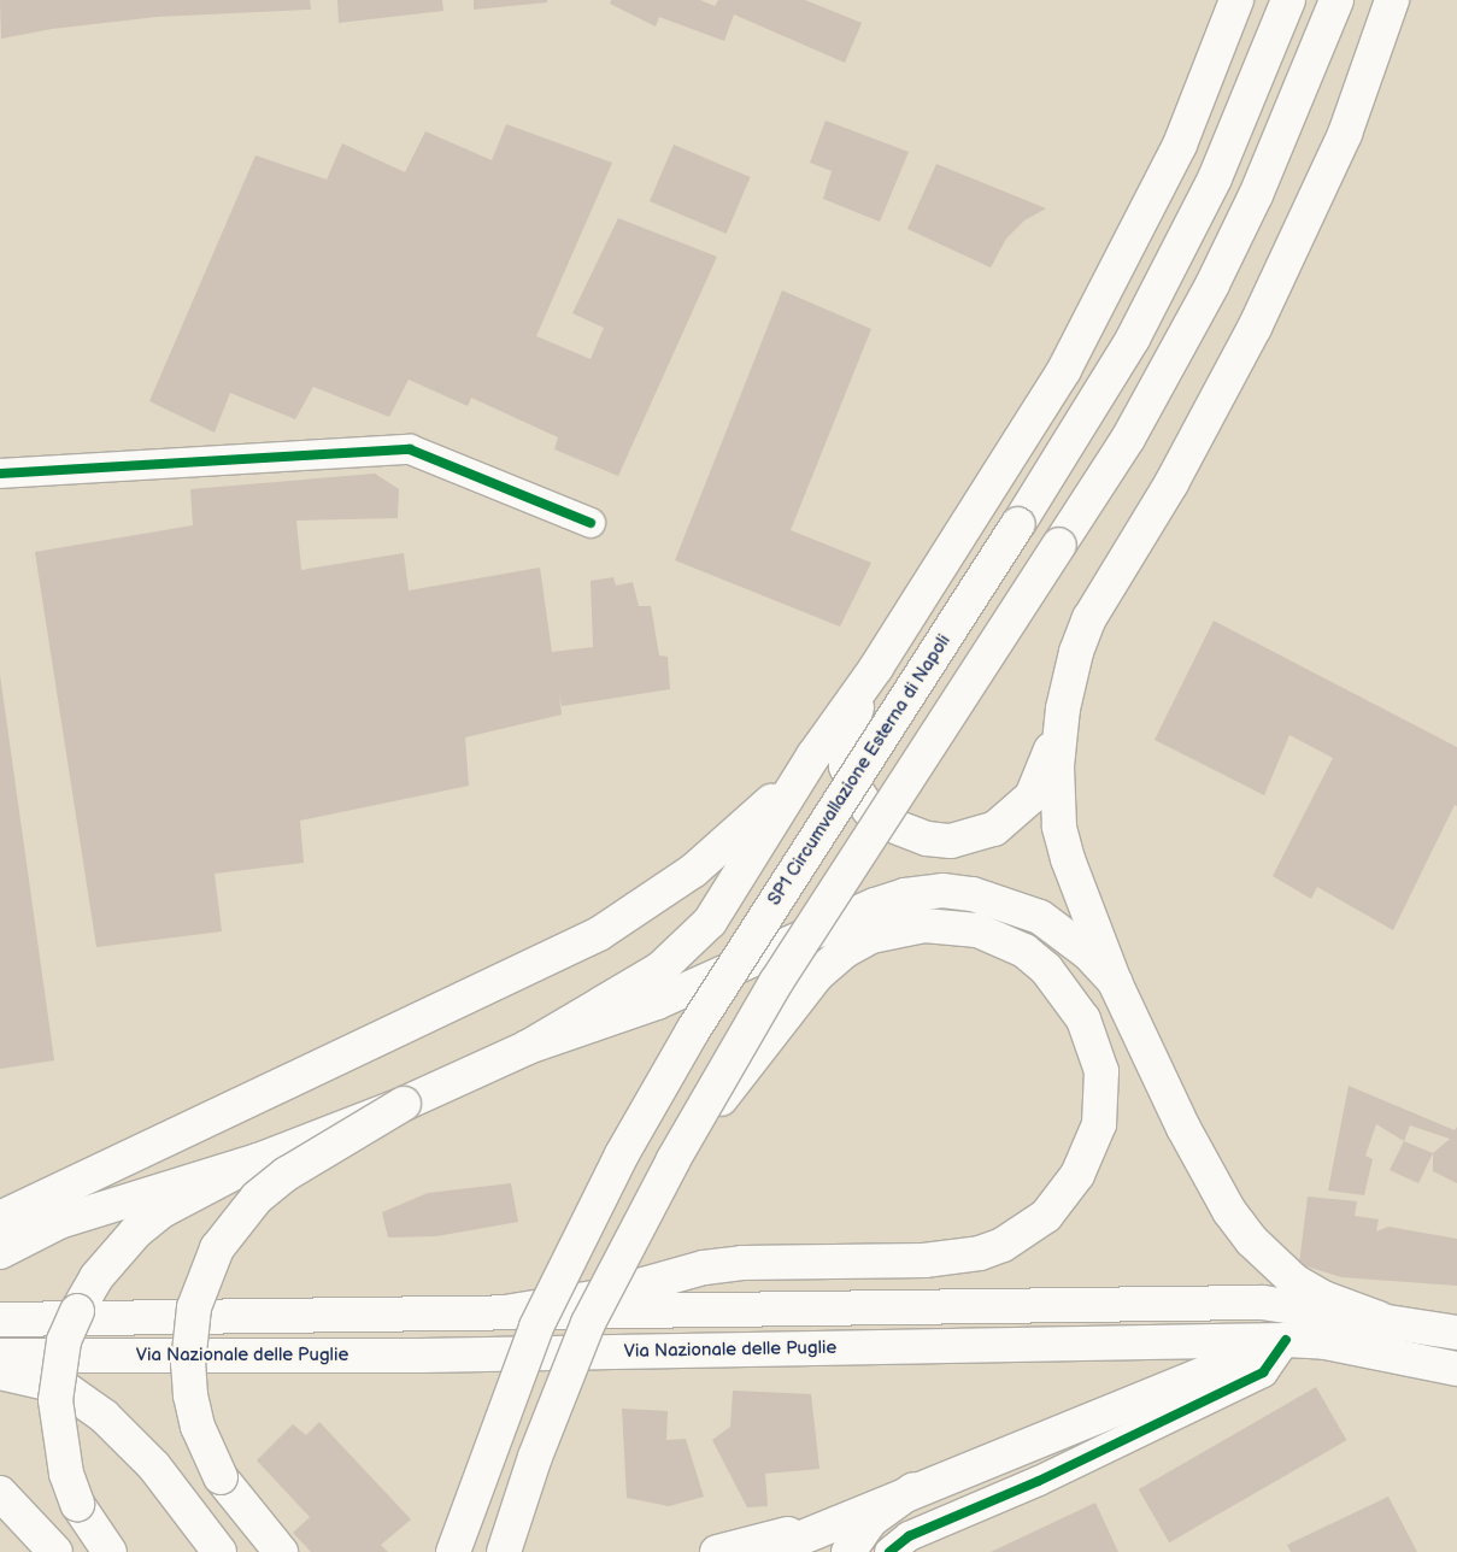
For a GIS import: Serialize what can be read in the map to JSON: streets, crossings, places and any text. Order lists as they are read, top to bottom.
{
  "streets": {
    "main road": ["SP1 Circumvallazione Esterna di Napoli", "Via Nazionale delle Puglie"]
  }
}
